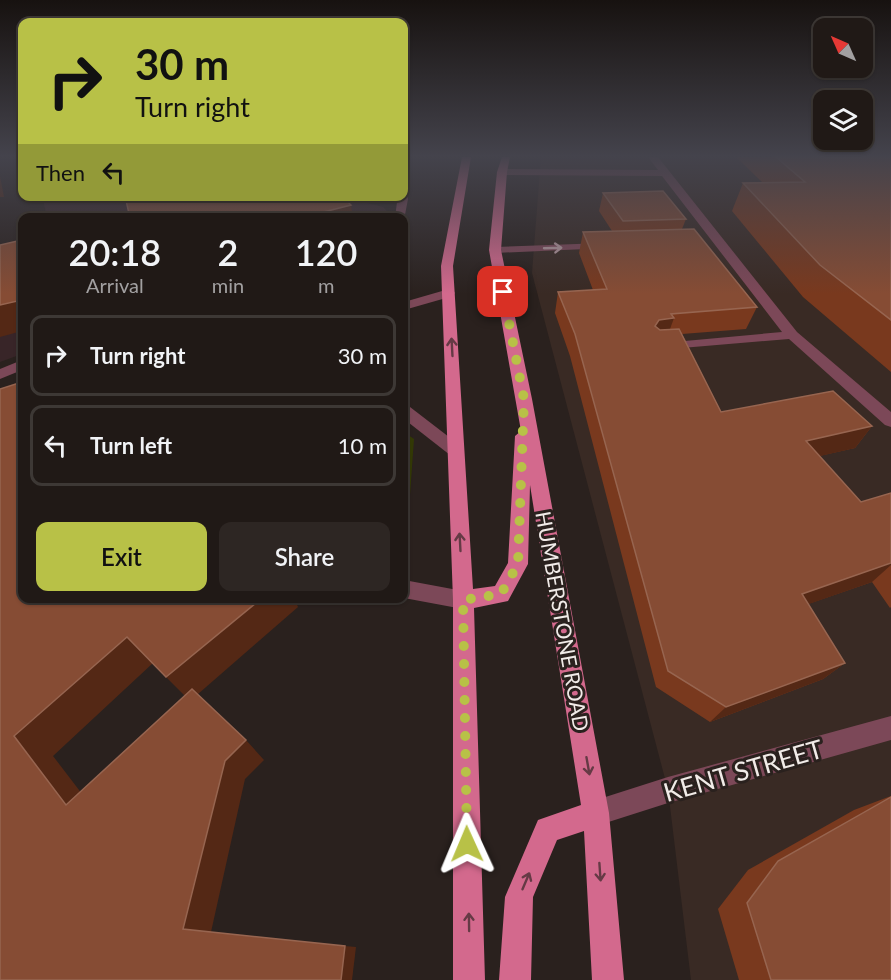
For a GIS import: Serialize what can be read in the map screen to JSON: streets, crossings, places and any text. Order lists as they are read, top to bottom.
{
  "streets": {
    "main road": ["HUMBERSTONE ROAD"],
    "street": ["KENT STREET"]
  },
  "crossings": [
    ["HUMBERSTONE ROAD", "KENT STREET"]
  ],
  "north": "top left",
  "page": {
    "turn": ["30 m", "Turn right"],
    "then": "Then",
    "eta": [
      "20:18",
      "Arrival",
      "2",
      "min",
      "120",
      "m"
    ],
    "list": [
      {
        "name": "Turn right",
        "value": "30 m"
      },
      {
        "name": "Turn left",
        "value": "10 m"
      }
    ],
    "buttons": ["Exit", "Share"]
  }
}
